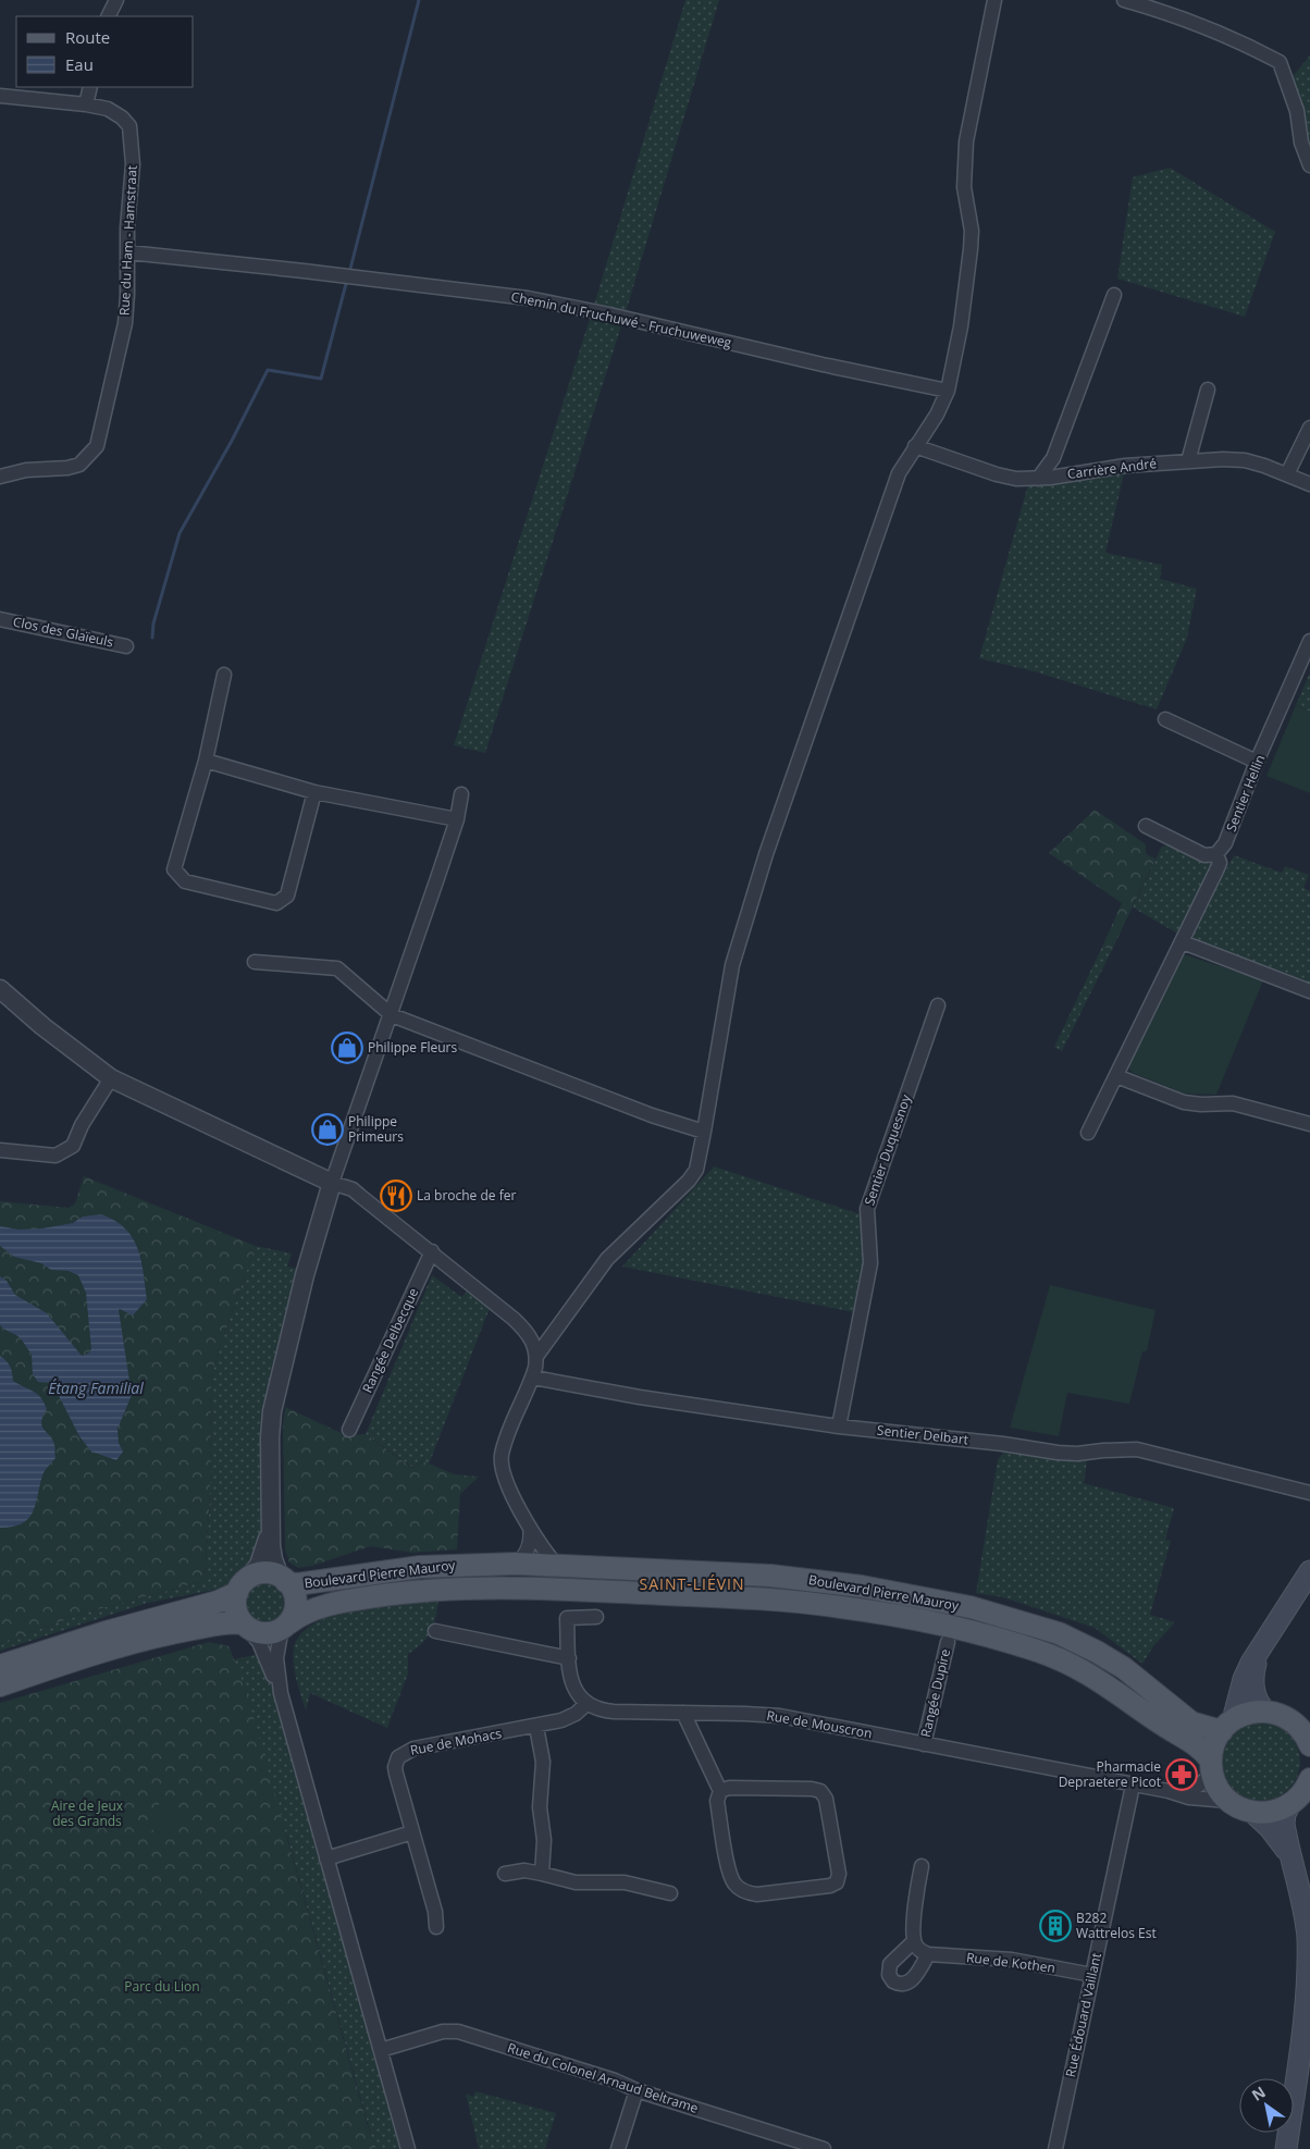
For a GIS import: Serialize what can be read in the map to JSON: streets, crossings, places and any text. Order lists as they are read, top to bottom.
{
  "streets": {
    "main road": ["Boulevard Pierre Mauroy"],
    "street": [
      "Rue du Ham - Hamstraat",
      "Chemin du Fruchuwé - Fruchuweweg",
      "Carrière André",
      "Clos des Glaïeuls",
      "Sentier Hellin",
      "Sentier Duquesnoy",
      "Rangée Delbecque",
      "Sentier Delbart",
      "Rangée Dupire",
      "Rue de Mouscron",
      "Rue de Mohacs",
      "Rue de Kothen",
      "Rue Édouard Vaillant",
      "Rue du Colonel Arnaud Beltrame"
    ]
  },
  "crossings": [
    ["Rue du Ham - Hamstraat", "Chemin du Fruchuwé - Fruchuweweg"],
    ["Sentier Duquesnoy", "Sentier Delbart"],
    ["Boulevard Pierre Mauroy", "Rue de Mouscron"],
    ["Rangée Dupire", "Rue de Mouscron"],
    ["Rue de Mouscron", "Rue de Mohacs"],
    ["Rue de Mouscron", "Rue Édouard Vaillant"],
    ["Rue de Kothen", "Rue Édouard Vaillant"]
  ],
  "districts": ["SAINT-LIÉVIN"],
  "water": ["Étang Familial"],
  "parks": ["Aire de Jeux des Grands", "Parc du Lion"],
  "places": {
    "shop": ["Philippe Fleurs", "Philippe Primeurs"],
    "restaurant": ["La broche de fer"],
    "pharmacy": ["Pharmacie Depraetere Picot"],
    "building": ["B282 Wattrelos Est"]
  },
  "legend": ["Route", "Eau"],
  "north": "top left"
}
